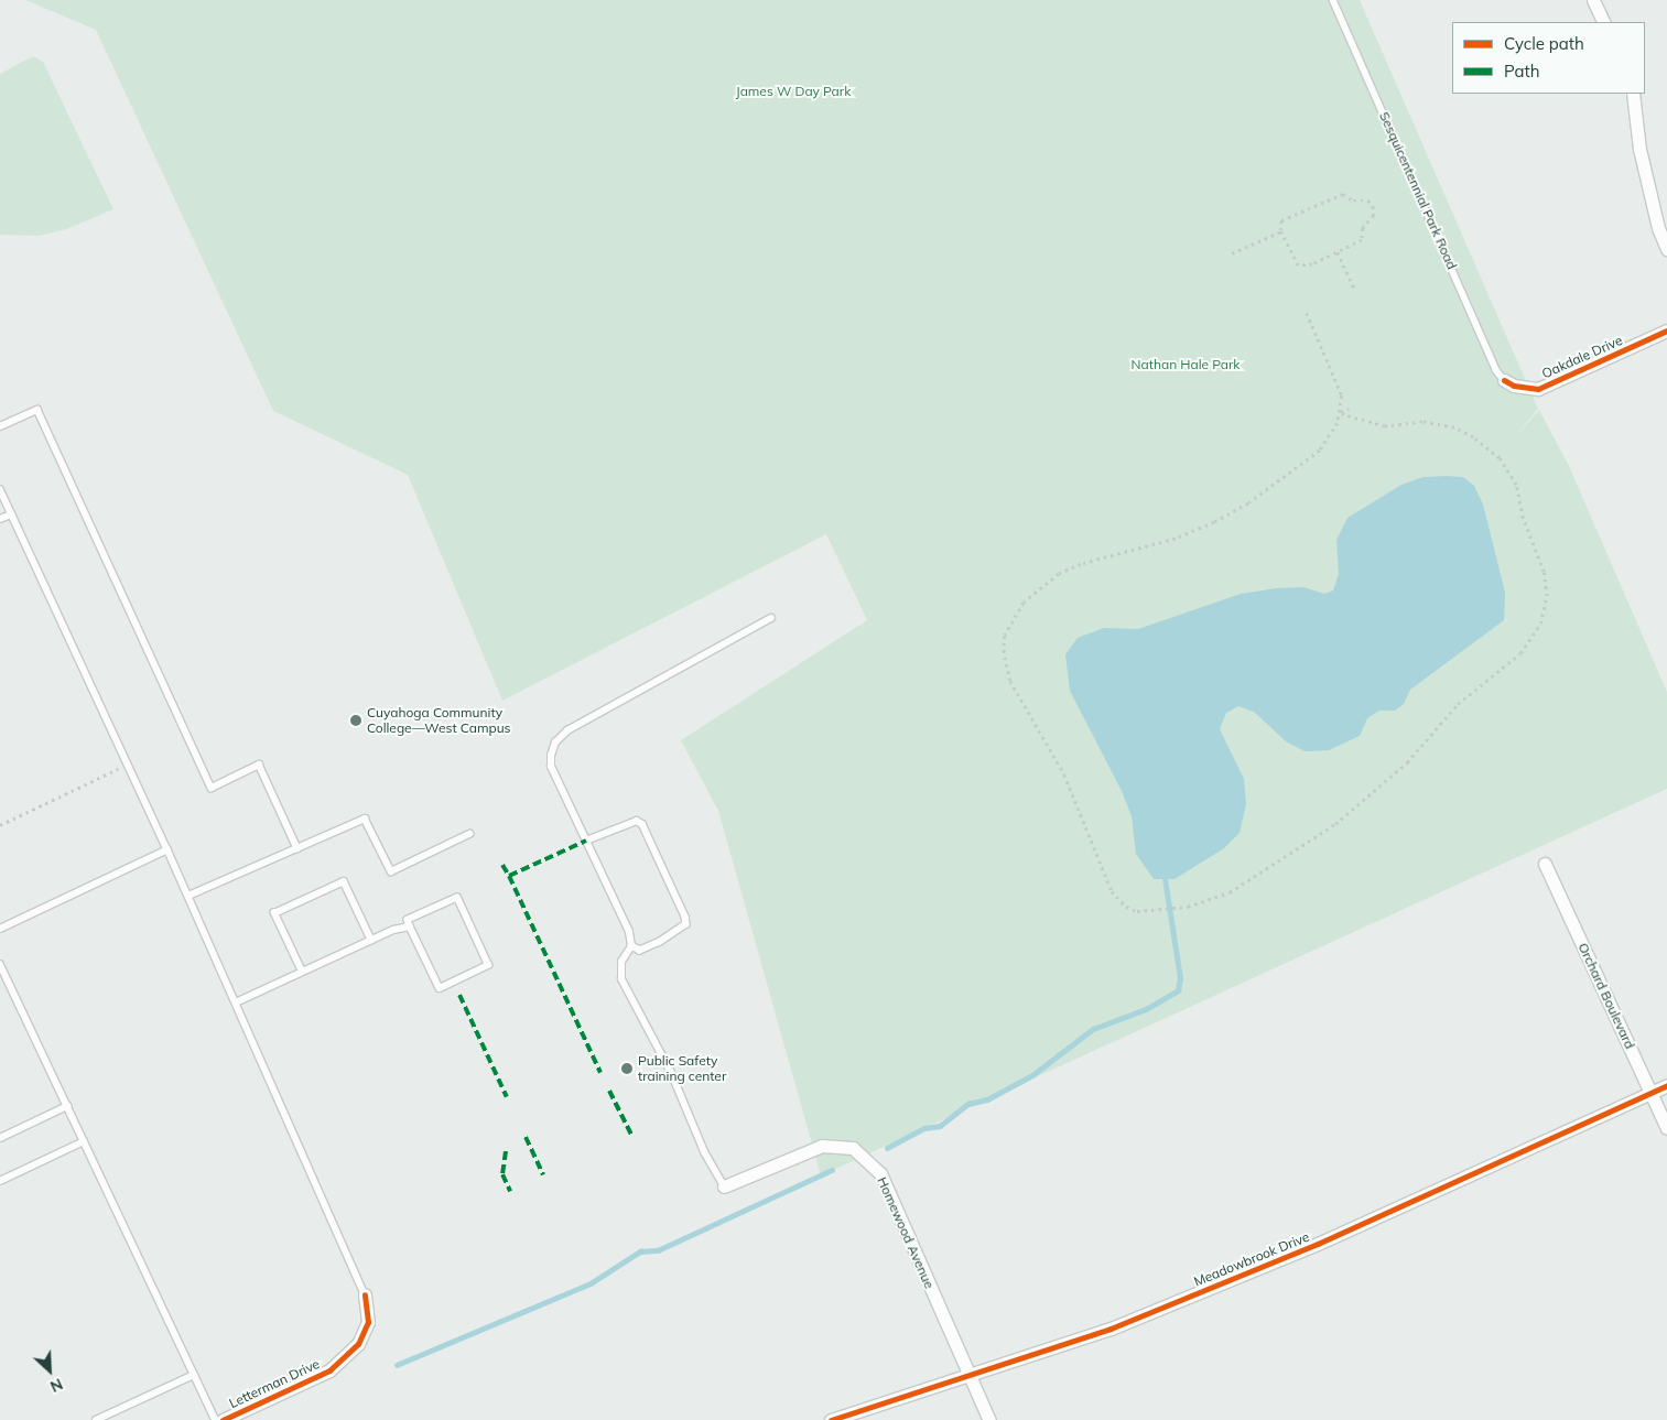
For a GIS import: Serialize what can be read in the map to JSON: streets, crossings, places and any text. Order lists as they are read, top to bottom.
{
  "streets": {
    "street": [
      "Oakdale Drive",
      "Orchard Boulevard",
      "Homewood Avenue",
      "Meadowbrook Drive",
      "Letterman Drive"
    ],
    "lane": ["Sesquicentennial Park Road"]
  },
  "crossings": [
    ["Sesquicentennial Park Road", "Oakdale Drive"],
    ["Orchard Boulevard", "Meadowbrook Drive"],
    ["Homewood Avenue", "Meadowbrook Drive"]
  ],
  "parks": ["James W Day Park", "Nathan Hale Park"],
  "places": ["Cuyahoga Community College—West Campus", "Public Safety training center"],
  "legend": ["Cycle path", "Path"],
  "north": "bottom right"
}
